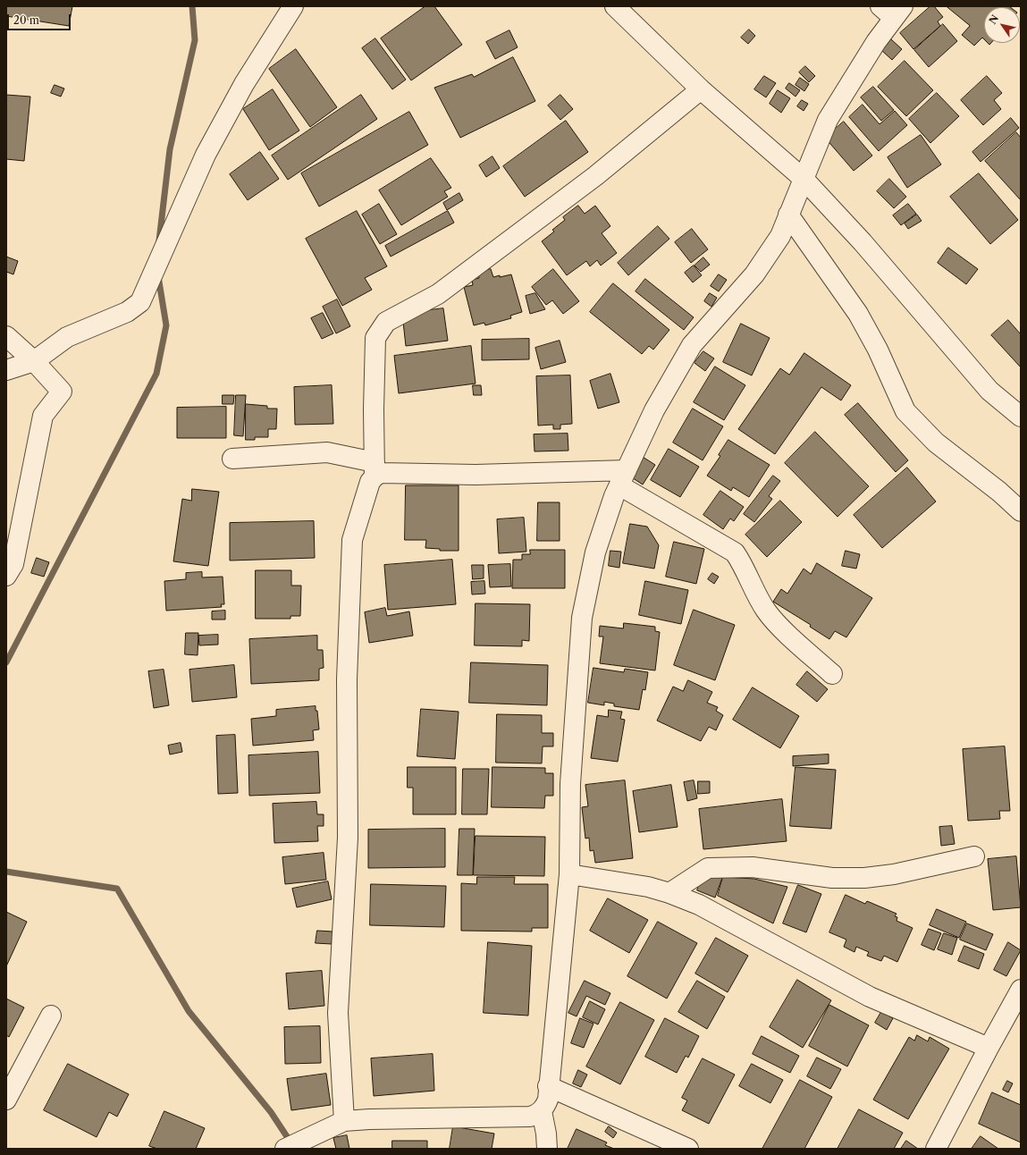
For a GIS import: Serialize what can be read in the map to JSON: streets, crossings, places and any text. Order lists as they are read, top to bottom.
{
  "scale_bar": "20 m",
  "north": "top left"
}
